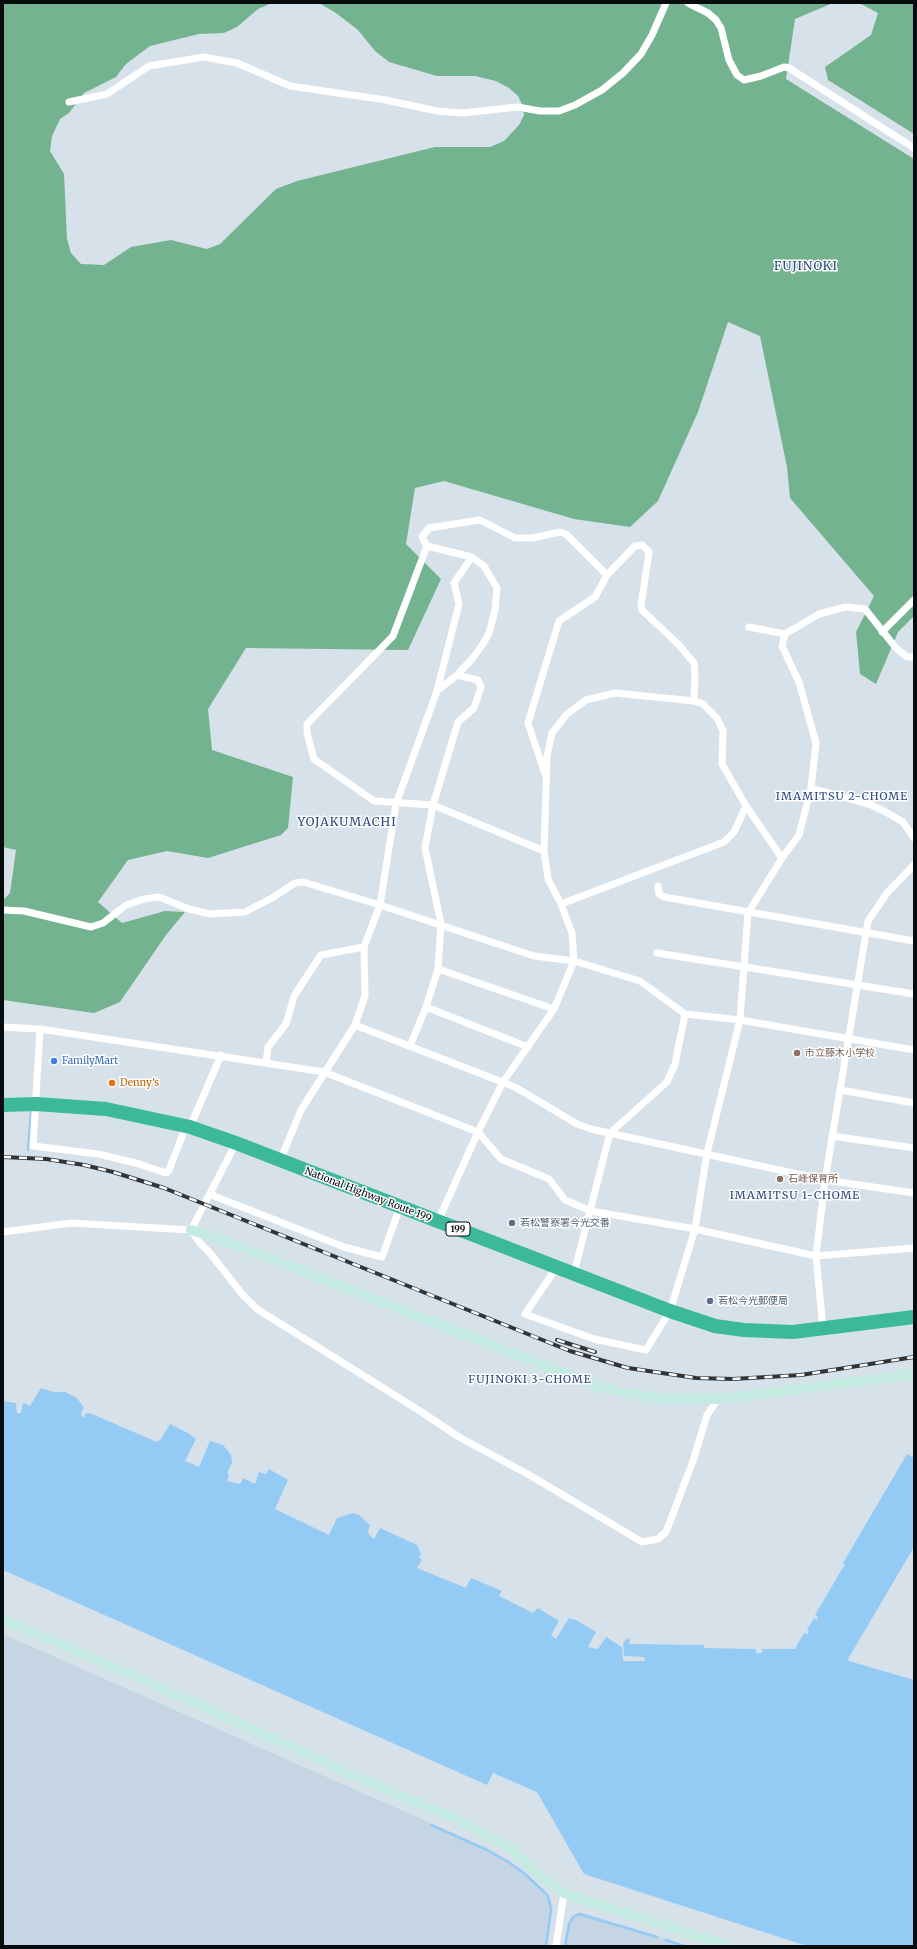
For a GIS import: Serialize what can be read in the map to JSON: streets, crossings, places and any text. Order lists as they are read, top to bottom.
{
  "streets": {
    "highway": ["National Highway Route 199", "199"]
  },
  "districts": [
    "FUJINOKI",
    "IMAMITSU 2-CHOME",
    "YOJAKUMACHI",
    "IMAMITSU 1-CHOME",
    "FUJINOKI 3-CHOME"
  ],
  "places": [
    "市立藤木小学校",
    "FamilyMart",
    "Denny's",
    "石峰保育所",
    "若松警察署今光交番",
    "若松今光郵便局"
  ]
}
